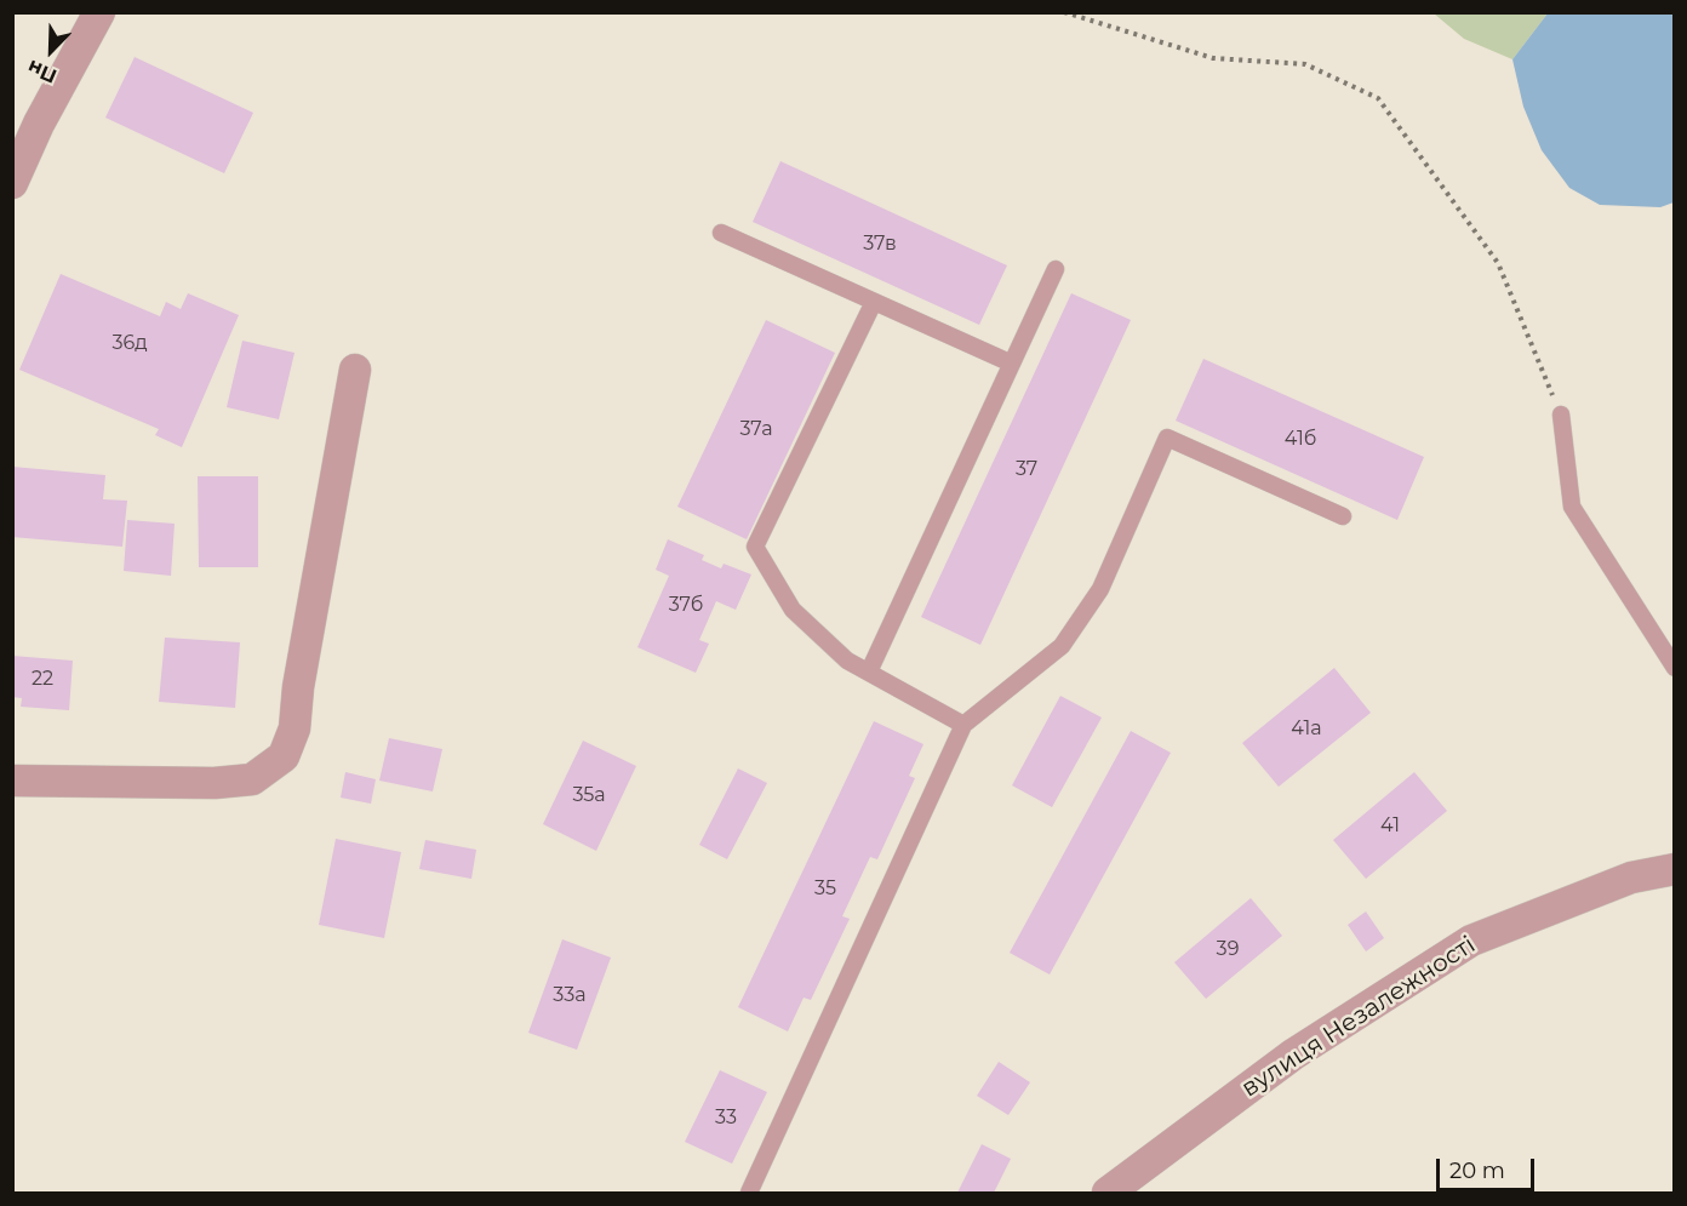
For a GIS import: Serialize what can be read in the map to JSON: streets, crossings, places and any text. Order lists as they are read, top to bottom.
{
  "streets": {
    "street": ["вулиця Незалежності"]
  },
  "house_numbers": [
    "37в",
    "36д",
    "37а",
    "41б",
    "37",
    "37б",
    "22",
    "41а",
    "35а",
    "41",
    "35",
    "39",
    "33а",
    "33"
  ],
  "scale_bar": "20 m",
  "north": "bottom left"
}
